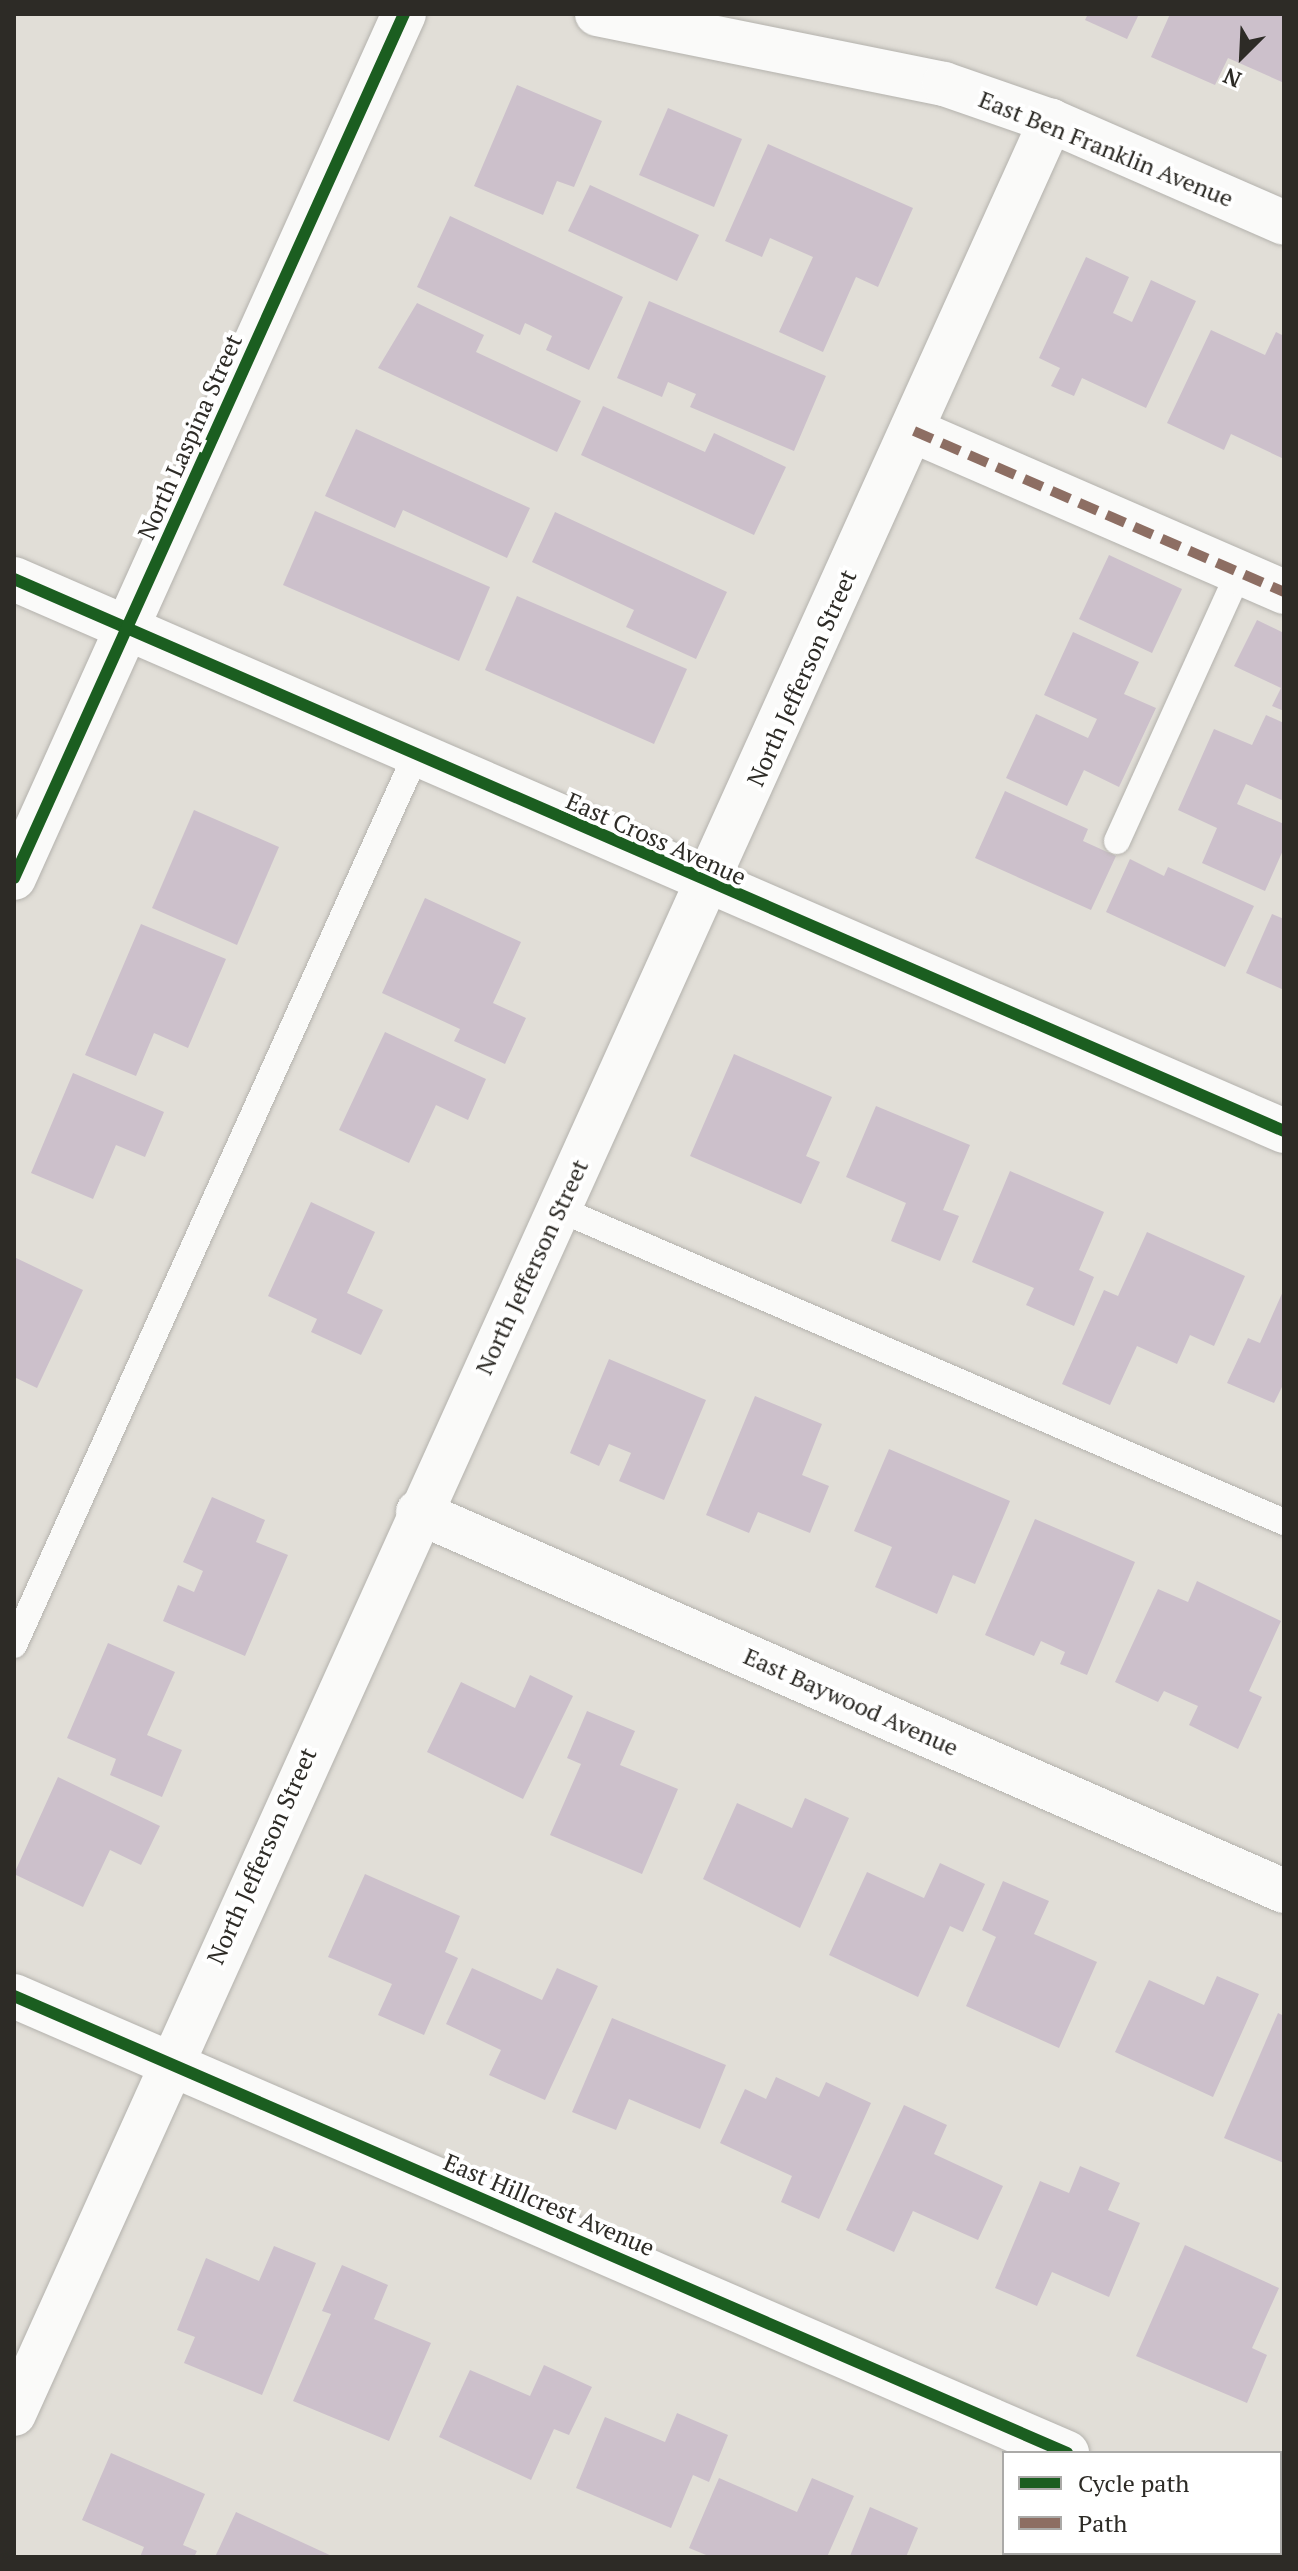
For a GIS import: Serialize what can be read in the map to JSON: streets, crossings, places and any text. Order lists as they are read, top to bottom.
{
  "streets": {
    "street": [
      "East Ben Franklin Avenue",
      "North Laspina Street",
      "North Jefferson Street",
      "East Cross Avenue",
      "East Baywood Avenue",
      "East Hillcrest Avenue"
    ]
  },
  "crossings": [
    ["East Ben Franklin Avenue", "North Jefferson Street"],
    ["North Laspina Street", "East Cross Avenue"],
    ["North Jefferson Street", "East Cross Avenue"],
    ["North Jefferson Street", "East Baywood Avenue"],
    ["North Jefferson Street", "East Hillcrest Avenue"]
  ],
  "legend": ["Cycle path", "Path"],
  "north": "bottom left"
}
